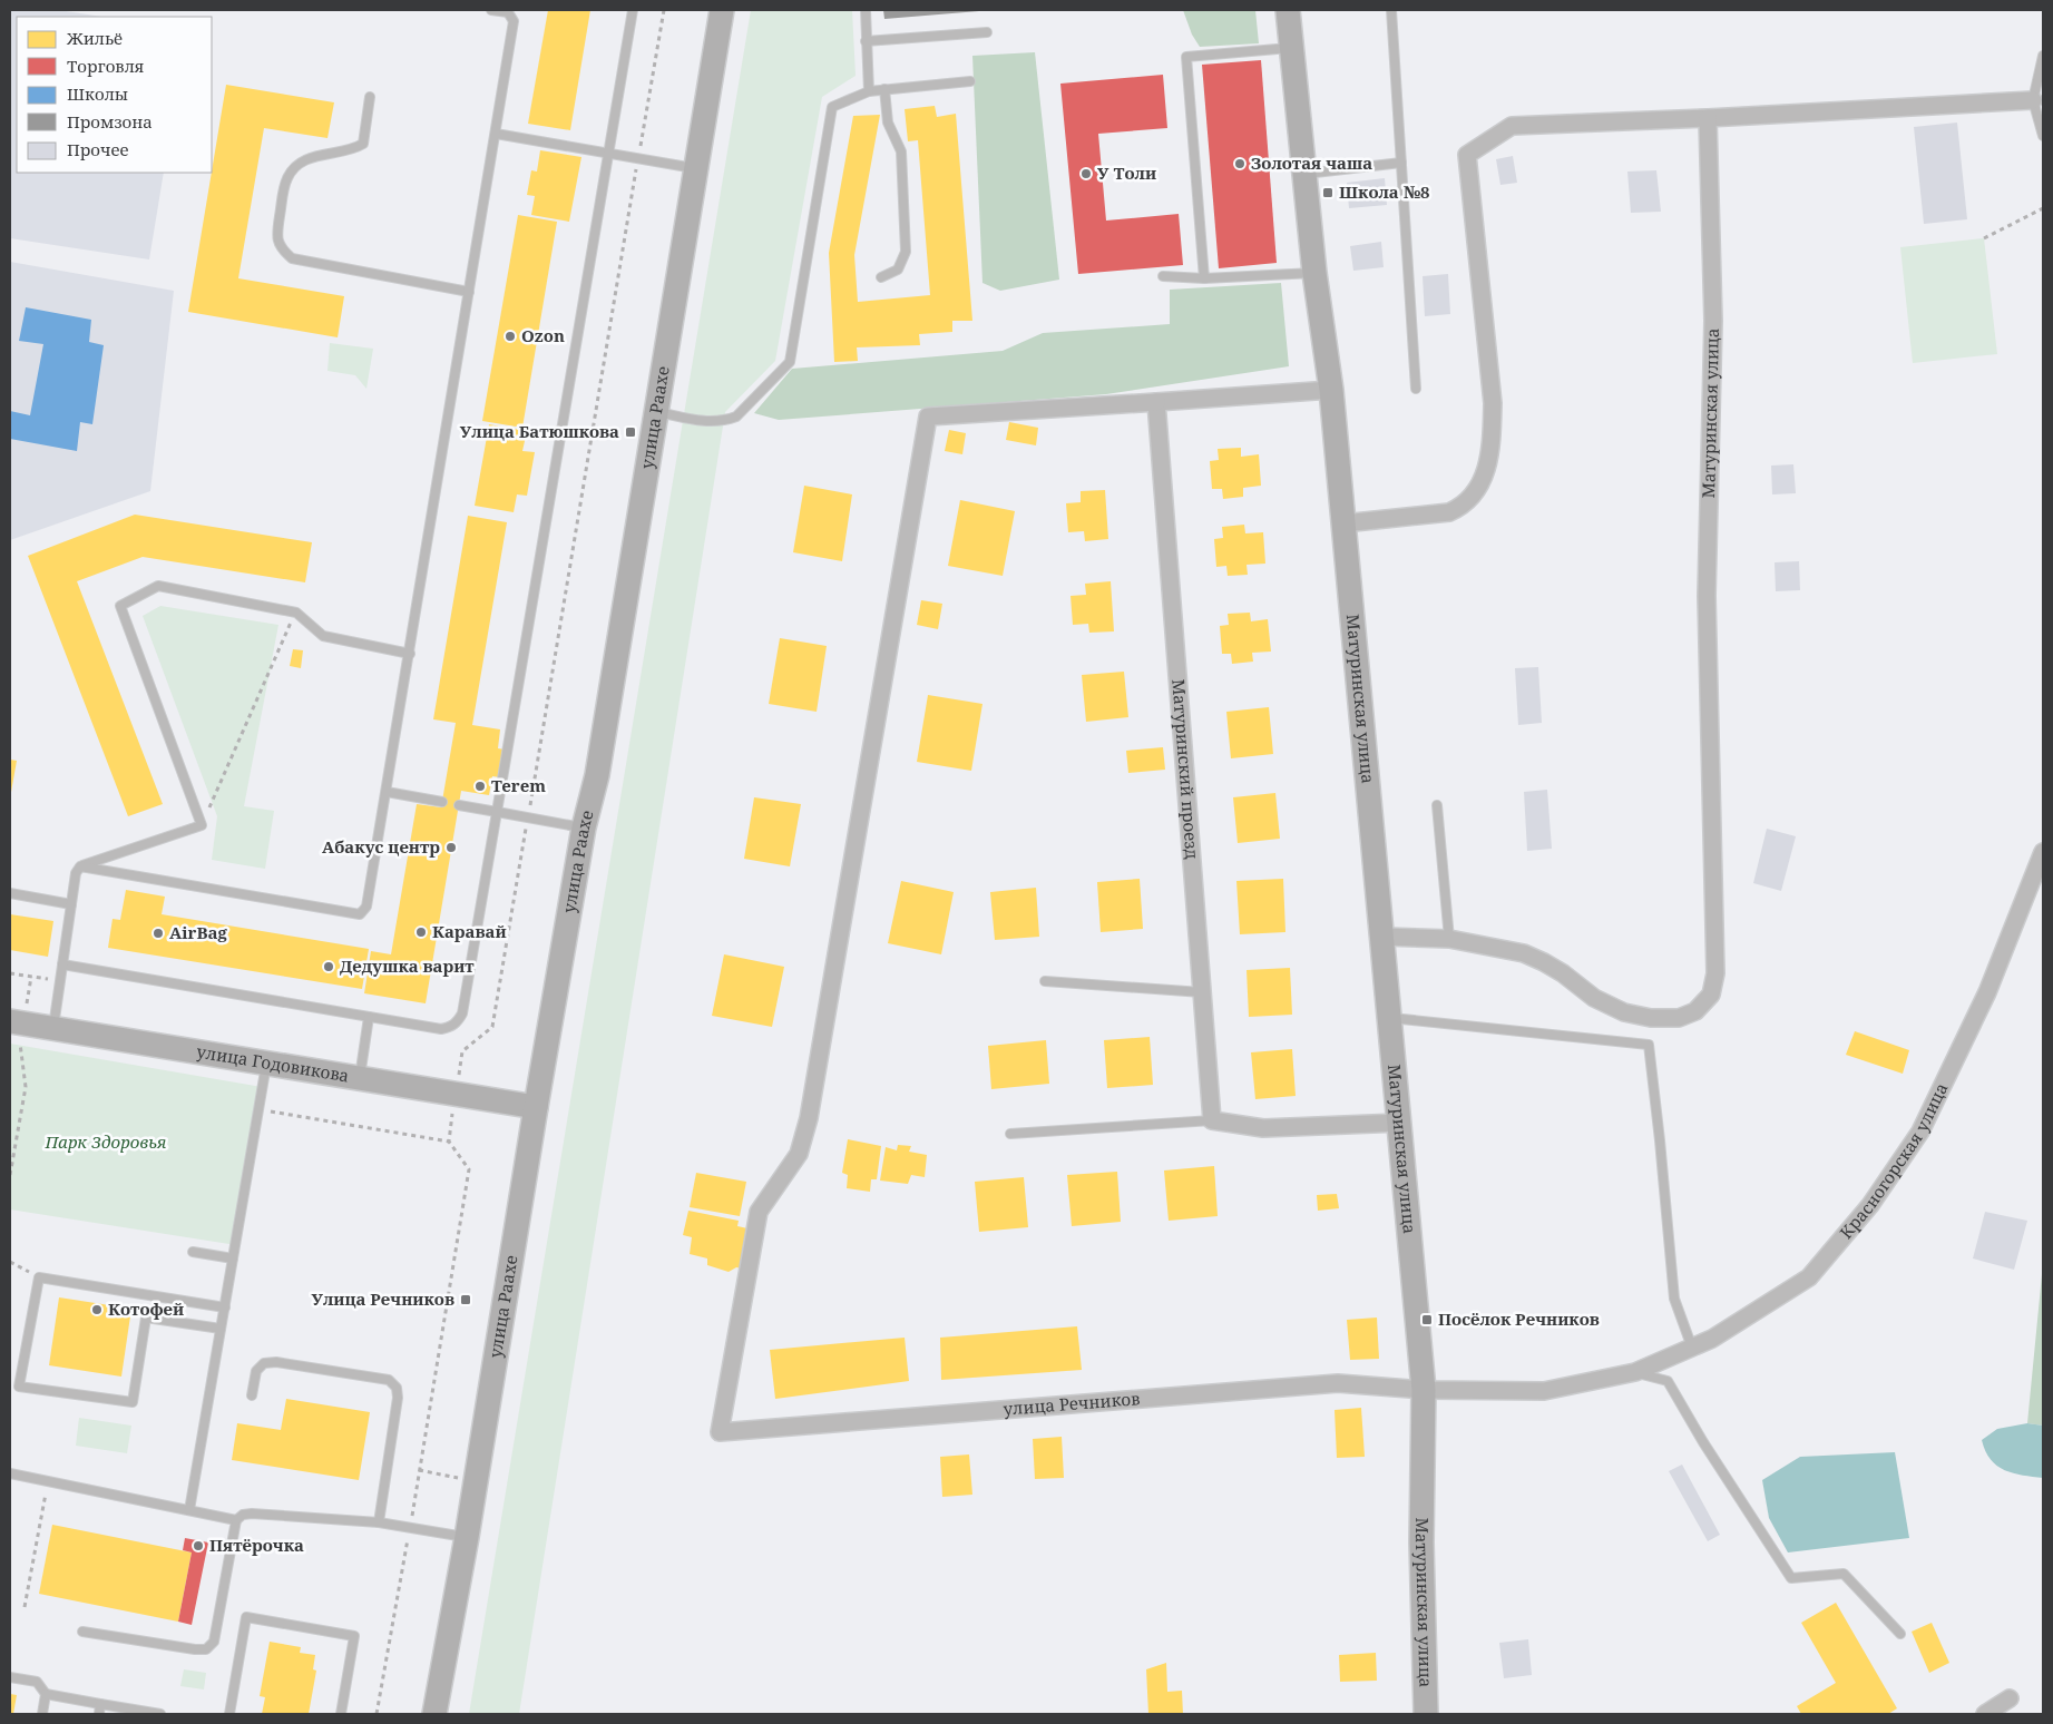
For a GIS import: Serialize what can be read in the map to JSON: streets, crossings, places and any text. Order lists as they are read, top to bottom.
{
  "streets": {
    "street": [
      "Матуринская улица",
      "улица Раахе",
      "Матуринский проезд",
      "улица Годовикова",
      "Красногорская улица",
      "улица Речников"
    ]
  },
  "crossings": [
    ["Матуринская улица", "улица Речников"],
    ["улица Раахе", "улица Годовикова"],
    ["Матуринский проезд", "улица Речников"]
  ],
  "parks": ["Парк Здоровья"],
  "places": {
    "other": [
      "Золотая чаша",
      "У Толи",
      "Ozon",
      "Terem",
      "Абакус центр",
      "Каравай",
      "AirBag",
      "Дедушка варит",
      "Котофей",
      "Пятёрочка"
    ],
    "transit": [
      "Школа №8",
      "Улица Батюшкова",
      "Улица Речников",
      "Посёлок Речников"
    ]
  },
  "legend": [
    "Жильё",
    "Торговля",
    "Школы",
    "Промзона",
    "Прочее"
  ]
}
